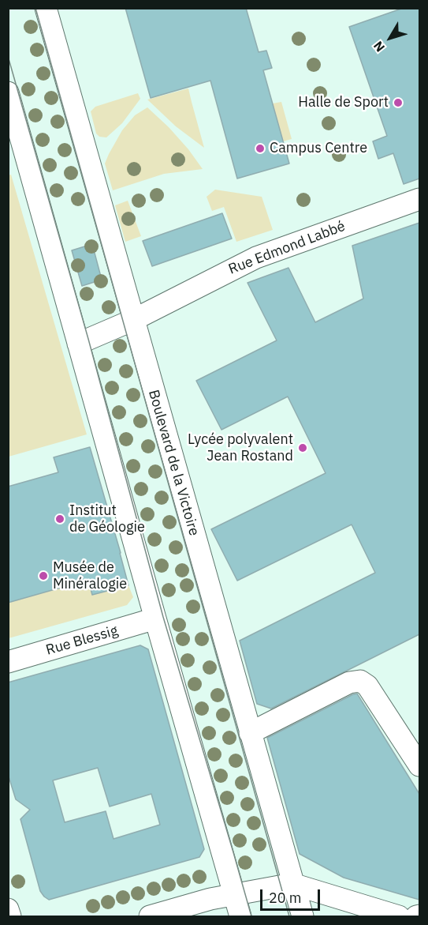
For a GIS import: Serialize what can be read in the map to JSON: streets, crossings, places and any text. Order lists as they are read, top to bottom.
{
  "streets": {
    "street": ["Rue Edmond Labbé", "Boulevard de la Victoire", "Rue Blessig"]
  },
  "crossings": [
    ["Rue Edmond Labbé", "Boulevard de la Victoire"]
  ],
  "places": [
    "Halle de Sport",
    "Campus Centre",
    "Lycée polyvalent Jean Rostand",
    "Institut de Géologie",
    "Musée de Minéralogie"
  ],
  "scale_bar": "20 m",
  "north": "bottom left"
}
